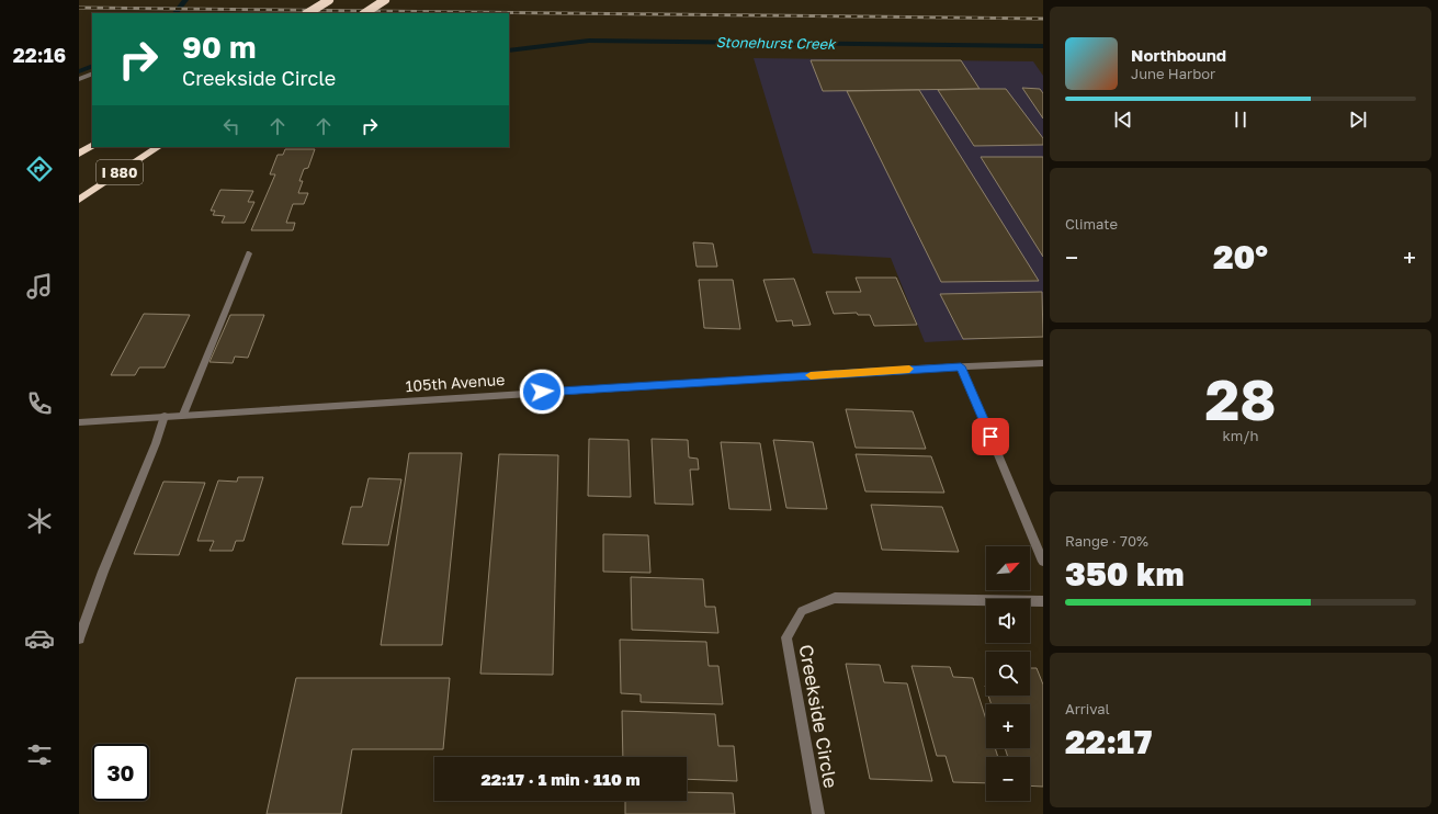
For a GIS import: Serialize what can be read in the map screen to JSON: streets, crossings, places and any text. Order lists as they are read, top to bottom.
{
  "streets": {
    "highway": ["I 880"],
    "street": ["105th Avenue", "Creekside Circle"]
  },
  "water": ["Stonehurst Creek"],
  "north": "top right",
  "page": {
    "tabs": "22:16",
    "turn": ["90 m", "Creekside Circle"],
    "song": ["Northbound", "June Harbor"],
    "tile": [
      "Climate",
      ["28", "km/h"],
      ["Range · 70%", "350 km"],
      ["Arrival", "22:17"]
    ],
    "heat": ["−", "20°", "+"],
    "map_buttons": ["+", "−"],
    "limit": "30",
    "trip": "22:17 · 1 min · 110 m"
  }
}
